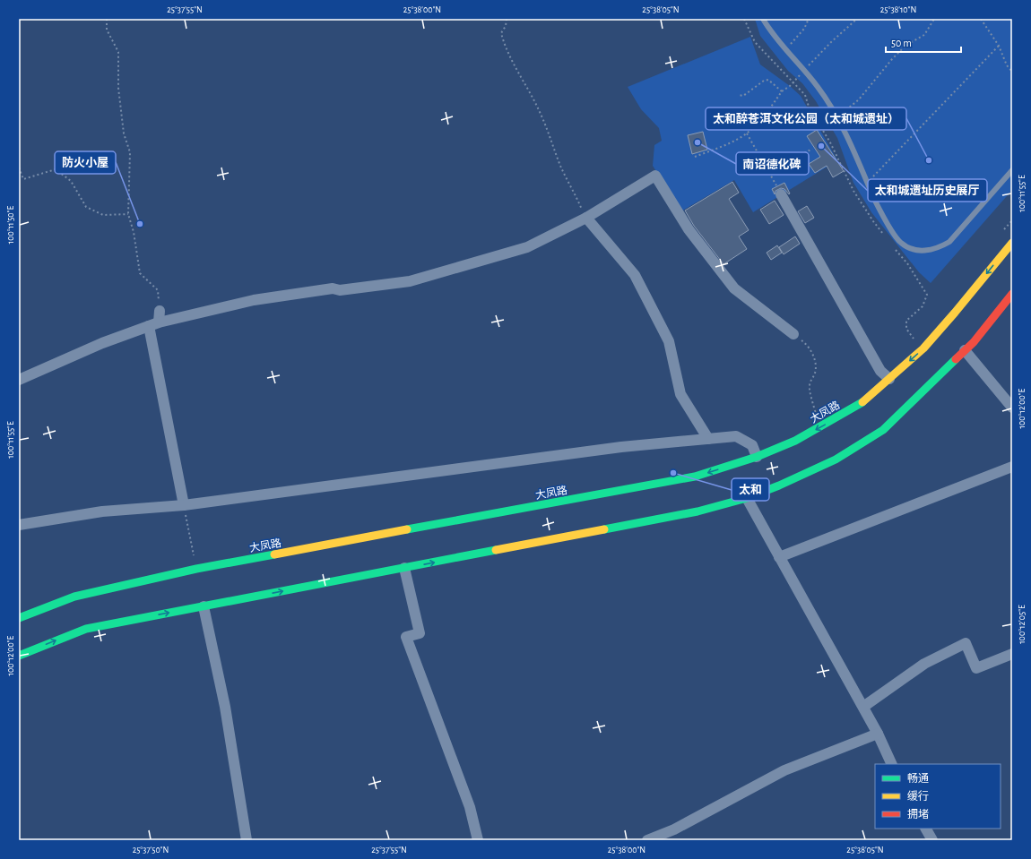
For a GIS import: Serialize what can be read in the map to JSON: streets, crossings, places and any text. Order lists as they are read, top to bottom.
{
  "streets": {
    "highway": ["大凤路"]
  },
  "places": [
    "南诏德化碑",
    "太和城遗址历史展厅",
    "太和醉苍洱文化公园（太和城遗址）",
    "防火小屋",
    "太和"
  ],
  "legend": ["畅通", "缓行", "拥堵"],
  "scale_bar": "50 m",
  "coordinates": [
    "25°37'55\"N",
    "25°38'00\"N",
    "25°38'05\"N",
    "25°38'10\"N",
    "100°11'55\"E",
    "100°11'50\"E",
    "100°12'00\"E",
    "100°12'05\"E",
    "25°37'50\"N"
  ]
}
